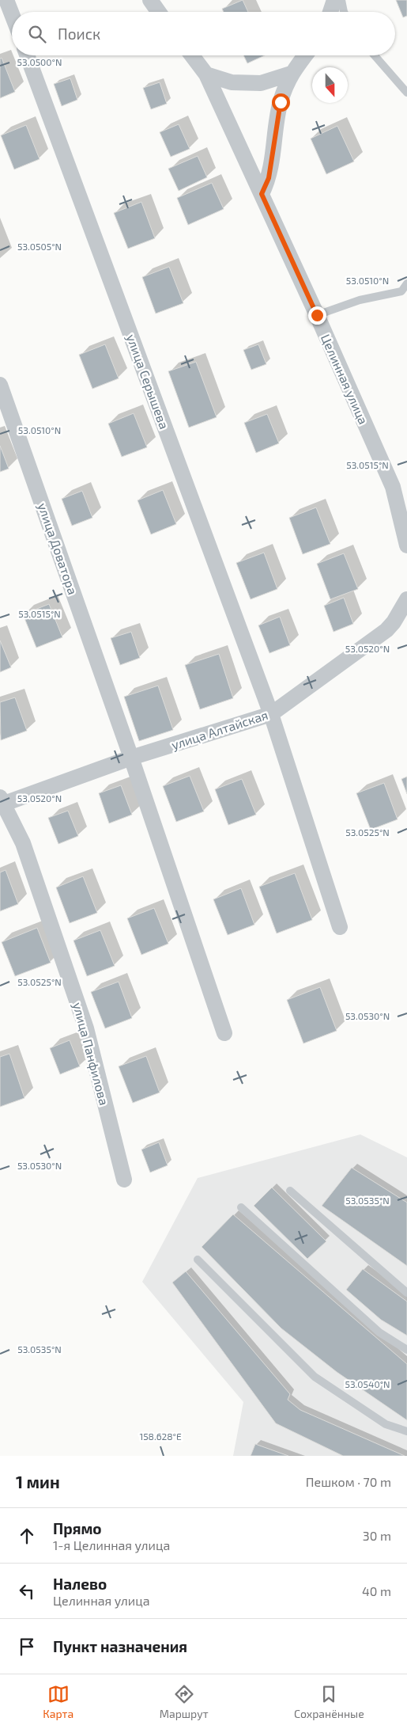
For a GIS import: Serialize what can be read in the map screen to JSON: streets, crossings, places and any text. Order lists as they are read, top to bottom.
{
  "streets": {
    "street": [
      "Целинная улица",
      "улица Серышева",
      "улица Доватора",
      "улица Алтайская",
      "улица Панфилова"
    ]
  },
  "crossings": [
    ["улица Серышева", "улица Алтайская"],
    ["улица Доватора", "улица Алтайская"],
    ["улица Алтайская", "улица Панфилова"]
  ],
  "north": "bottom",
  "page": {
    "search": "Поиск",
    "heading": ["1 мин", "Пешком · 70 m"],
    "list": [
      ["Прямо", "1-я Целинная улица", "30 m"],
      ["Налево", "Целинная улица", "40 m"],
      "Пункт назначения"
    ],
    "nav": ["Карта", "Маршрут", "Сохранённые"]
  },
  "coordinates": [
    "53.0500°N",
    "53.0505°N",
    "53.0510°N",
    "53.0515°N",
    "53.0520°N",
    "53.0525°N",
    "53.0530°N",
    "53.0535°N",
    "53.0540°N",
    "158.628°E"
  ]
}
